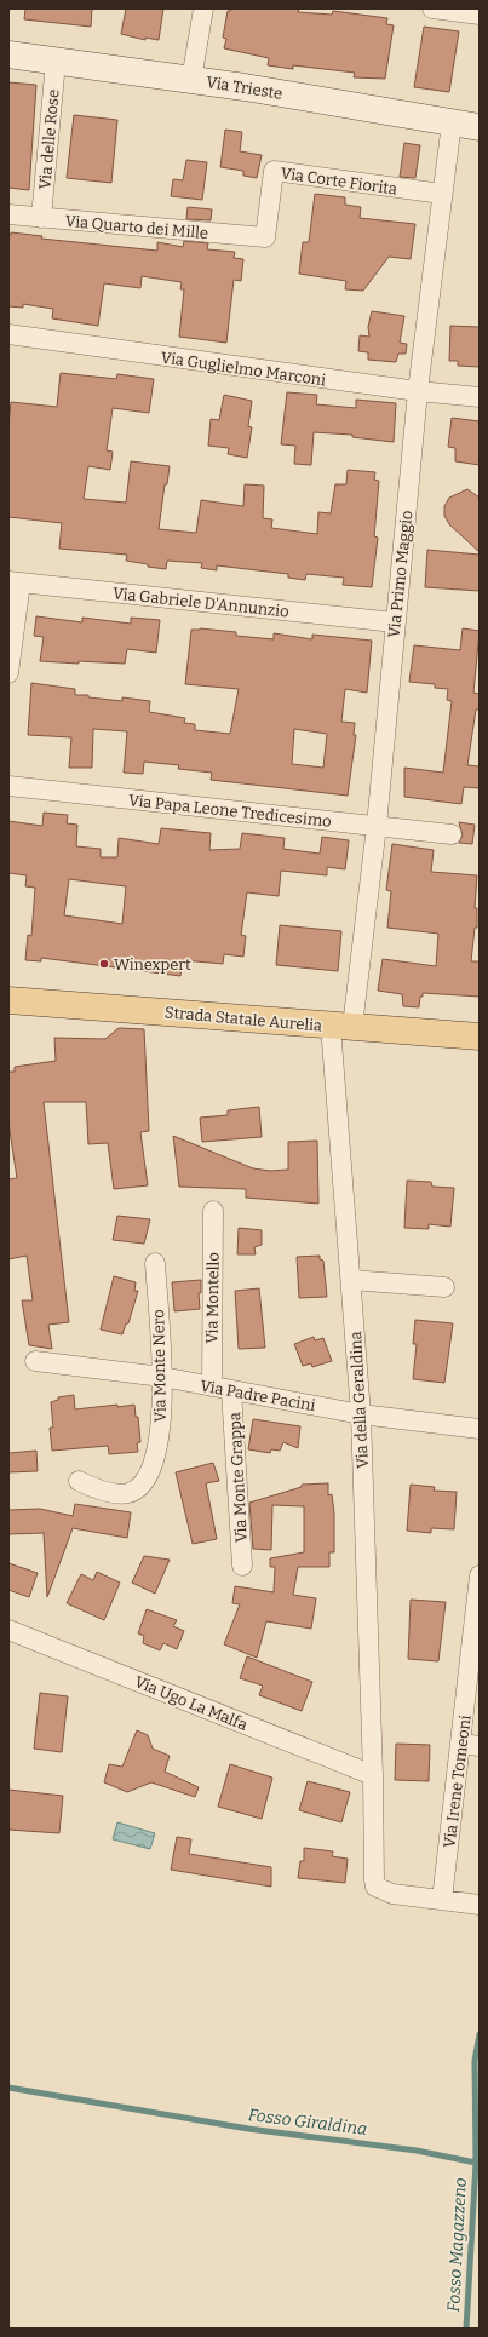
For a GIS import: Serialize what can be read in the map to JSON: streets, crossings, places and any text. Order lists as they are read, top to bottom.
{
  "streets": {
    "main road": ["Strada Statale Aurelia"],
    "street": [
      "Via Trieste",
      "Via delle Rose",
      "Via Corte Fiorita",
      "Via Quarto dei Mille",
      "Via Guglielmo Marconi",
      "Via Primo Maggio",
      "Via Gabriele D'Annunzio",
      "Via Papa Leone Tredicesimo",
      "Via Montello",
      "Via Monte Nero",
      "Via Padre Pacini",
      "Via della Geraldina",
      "Via Monte Grappa",
      "Via Ugo La Malfa",
      "Via Irene Tomeoni"
    ]
  },
  "crossings": [
    ["Via Trieste", "Via delle Rose"],
    ["Via Trieste", "Via Primo Maggio"],
    ["Via delle Rose", "Via Quarto dei Mille"],
    ["Via Corte Fiorita", "Via Quarto dei Mille"],
    ["Via Corte Fiorita", "Via Primo Maggio"],
    ["Via Guglielmo Marconi", "Via Primo Maggio"],
    ["Via Primo Maggio", "Via Gabriele D'Annunzio"],
    ["Via Primo Maggio", "Via Papa Leone Tredicesimo"],
    ["Via Primo Maggio", "Strada Statale Aurelia"],
    ["Via Primo Maggio", "Via della Geraldina"],
    ["Strada Statale Aurelia", "Via della Geraldina"],
    ["Via Montello", "Via Padre Pacini"],
    ["Via Monte Nero", "Via Padre Pacini"],
    ["Via Padre Pacini", "Via della Geraldina"],
    ["Via Padre Pacini", "Via Monte Grappa"],
    ["Via della Geraldina", "Via Ugo La Malfa"],
    ["Via della Geraldina", "Via Irene Tomeoni"]
  ],
  "water": ["Fosso Giraldina", "Fosso Magazzeno"],
  "places": ["Winexpert"]
}
